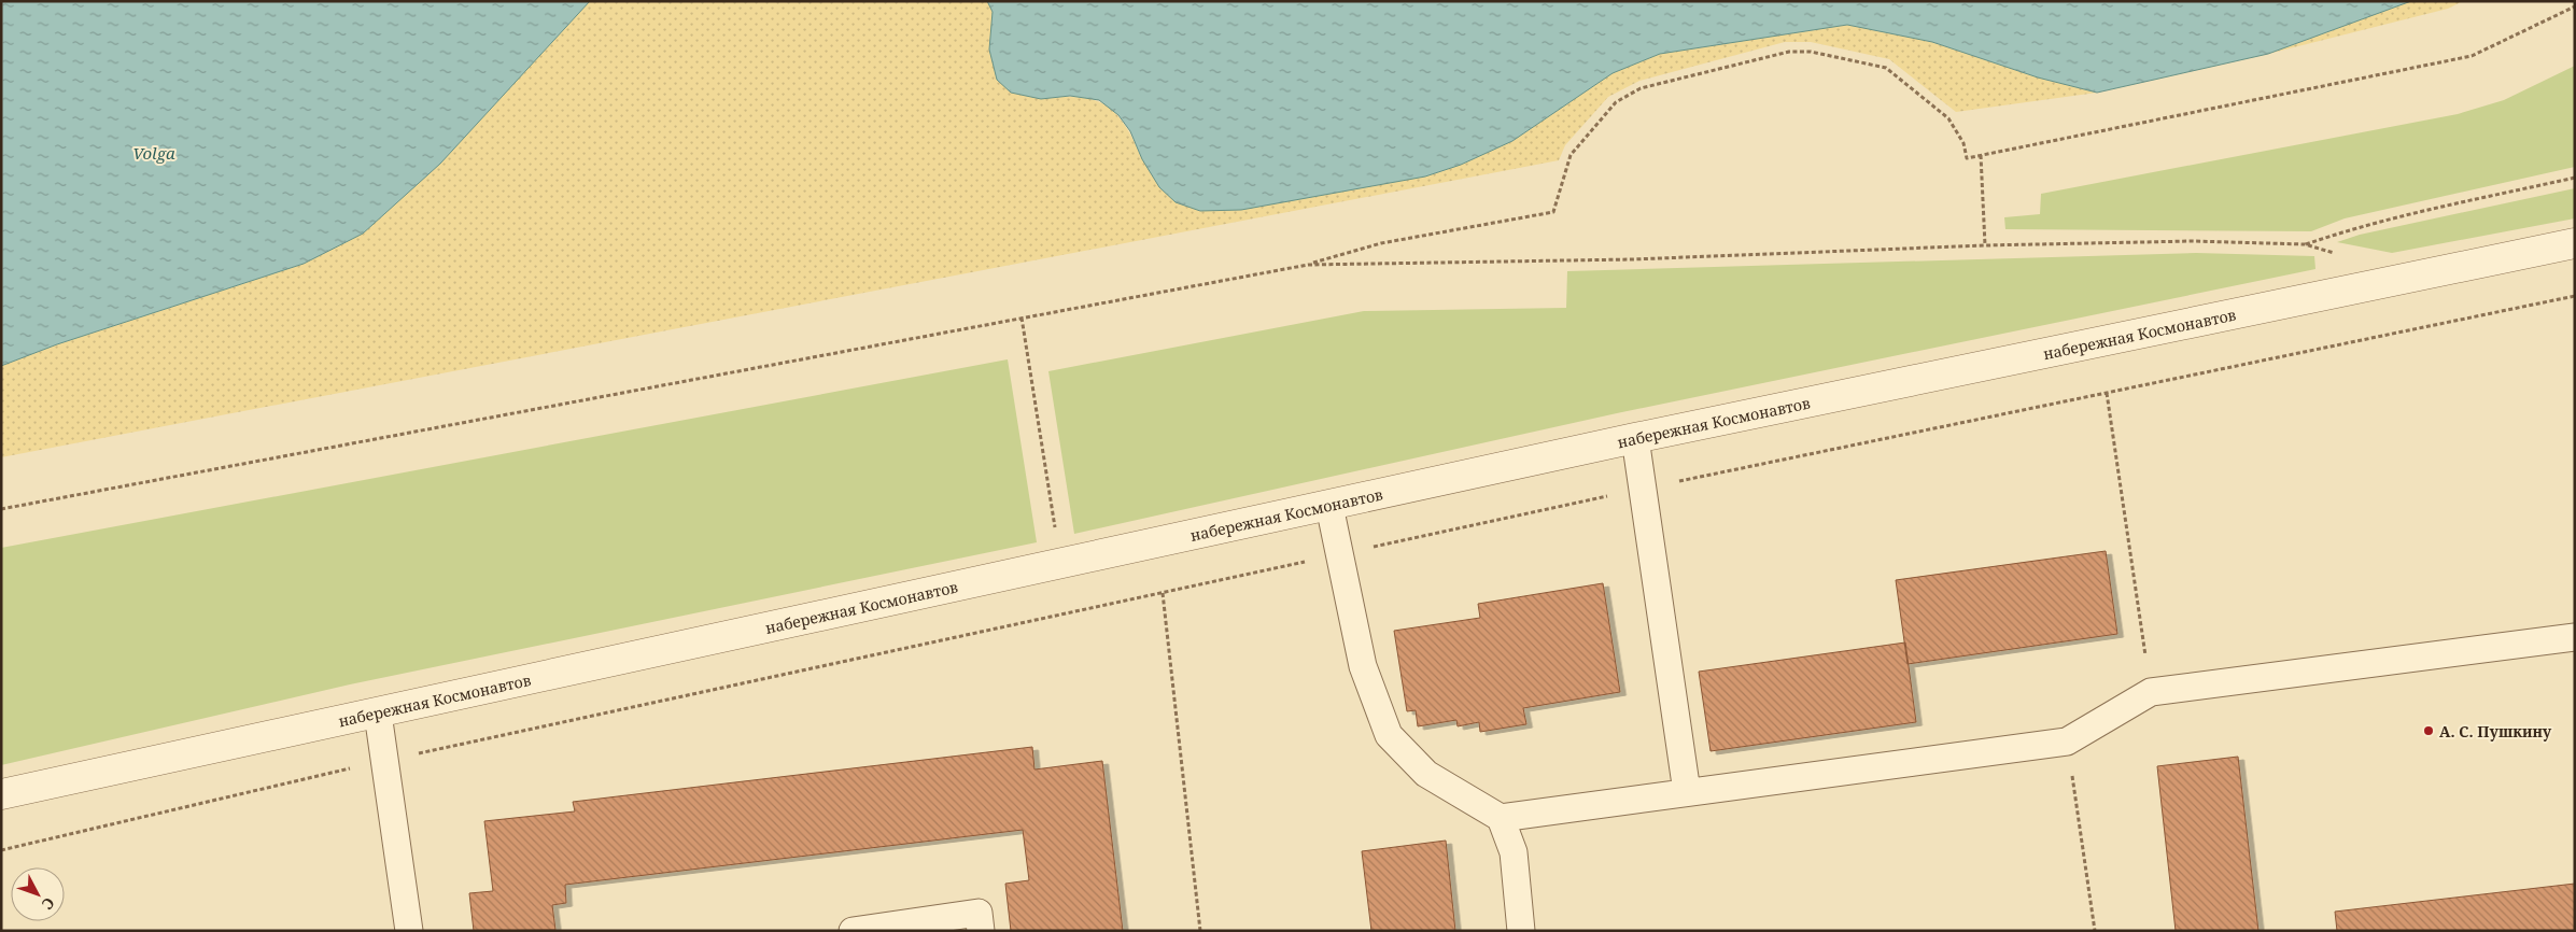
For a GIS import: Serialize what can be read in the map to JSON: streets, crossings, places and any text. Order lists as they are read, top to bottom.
{
  "streets": {
    "street": ["набережная Космонавтов"]
  },
  "water": ["Volga"],
  "places": ["А. С. Пушкину"],
  "north": "bottom right"
}
